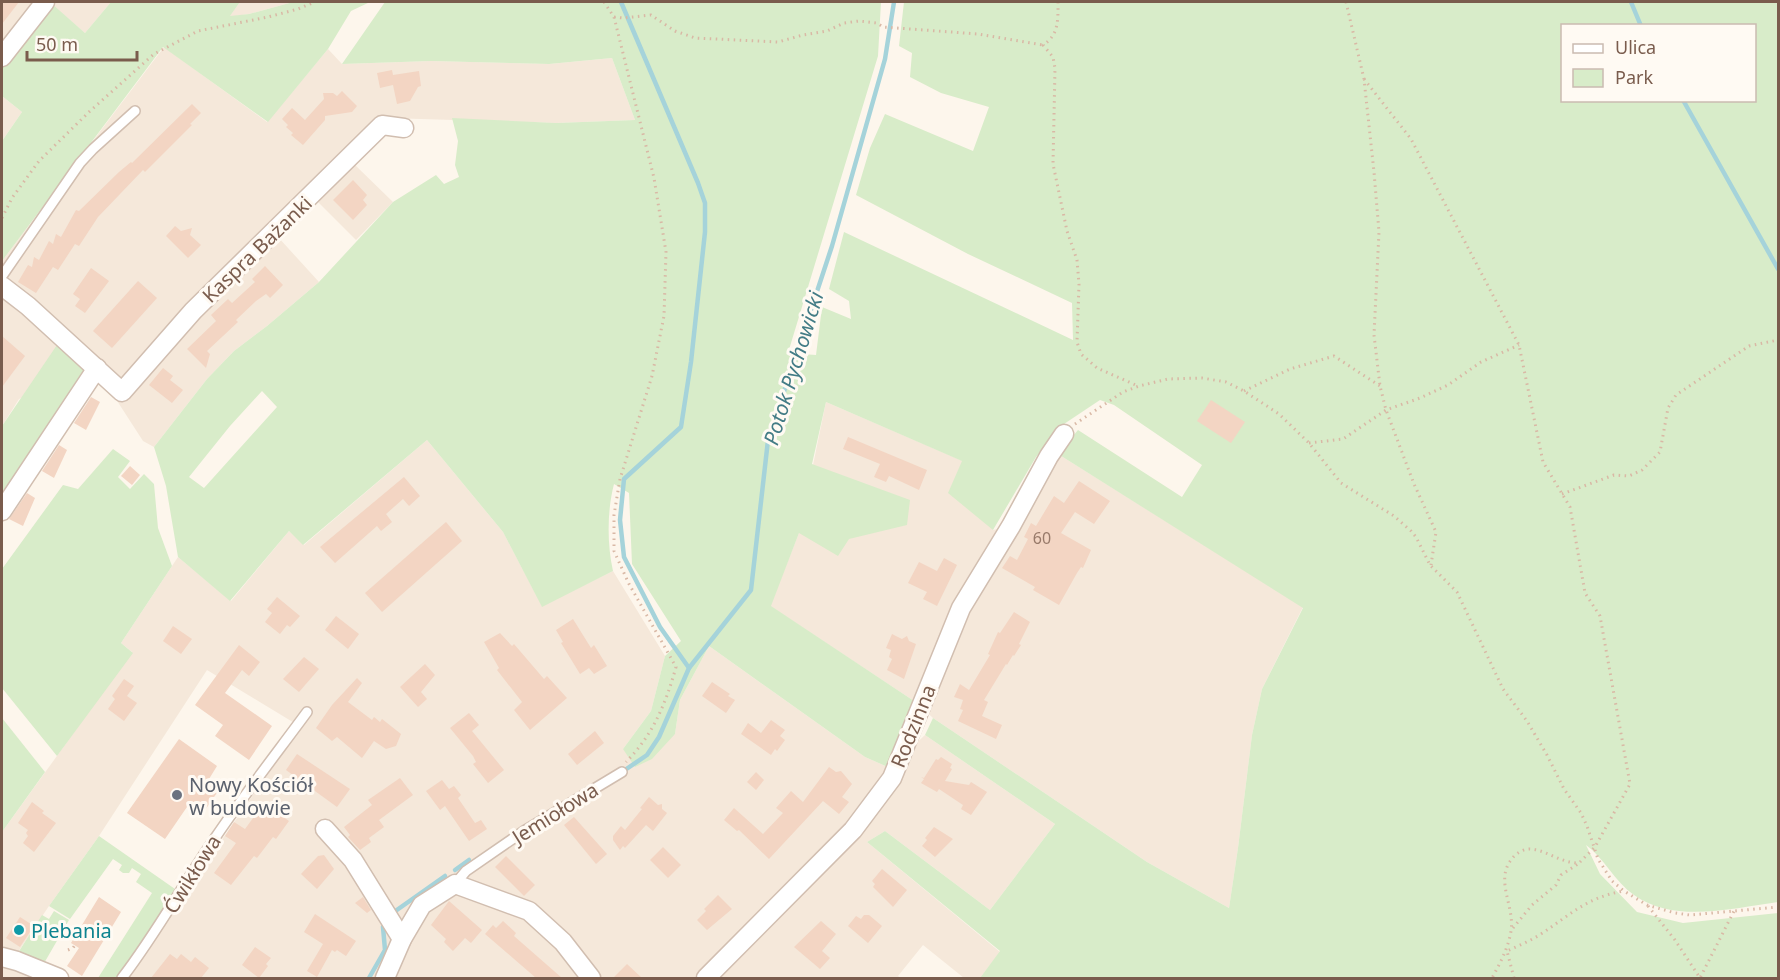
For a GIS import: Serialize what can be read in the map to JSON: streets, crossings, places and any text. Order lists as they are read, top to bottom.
{
  "streets": {
    "street": ["Kaspra Bażanki", "Rodzinna"],
    "lane": ["Jemiołowa", "Ćwikłowa"]
  },
  "water": ["Potok Pychowicki"],
  "places": ["Nowy Kościół w budowie", "Plebania"],
  "house_numbers": ["60"],
  "legend": ["Ulica", "Park"],
  "scale_bar": "50 m"
}
